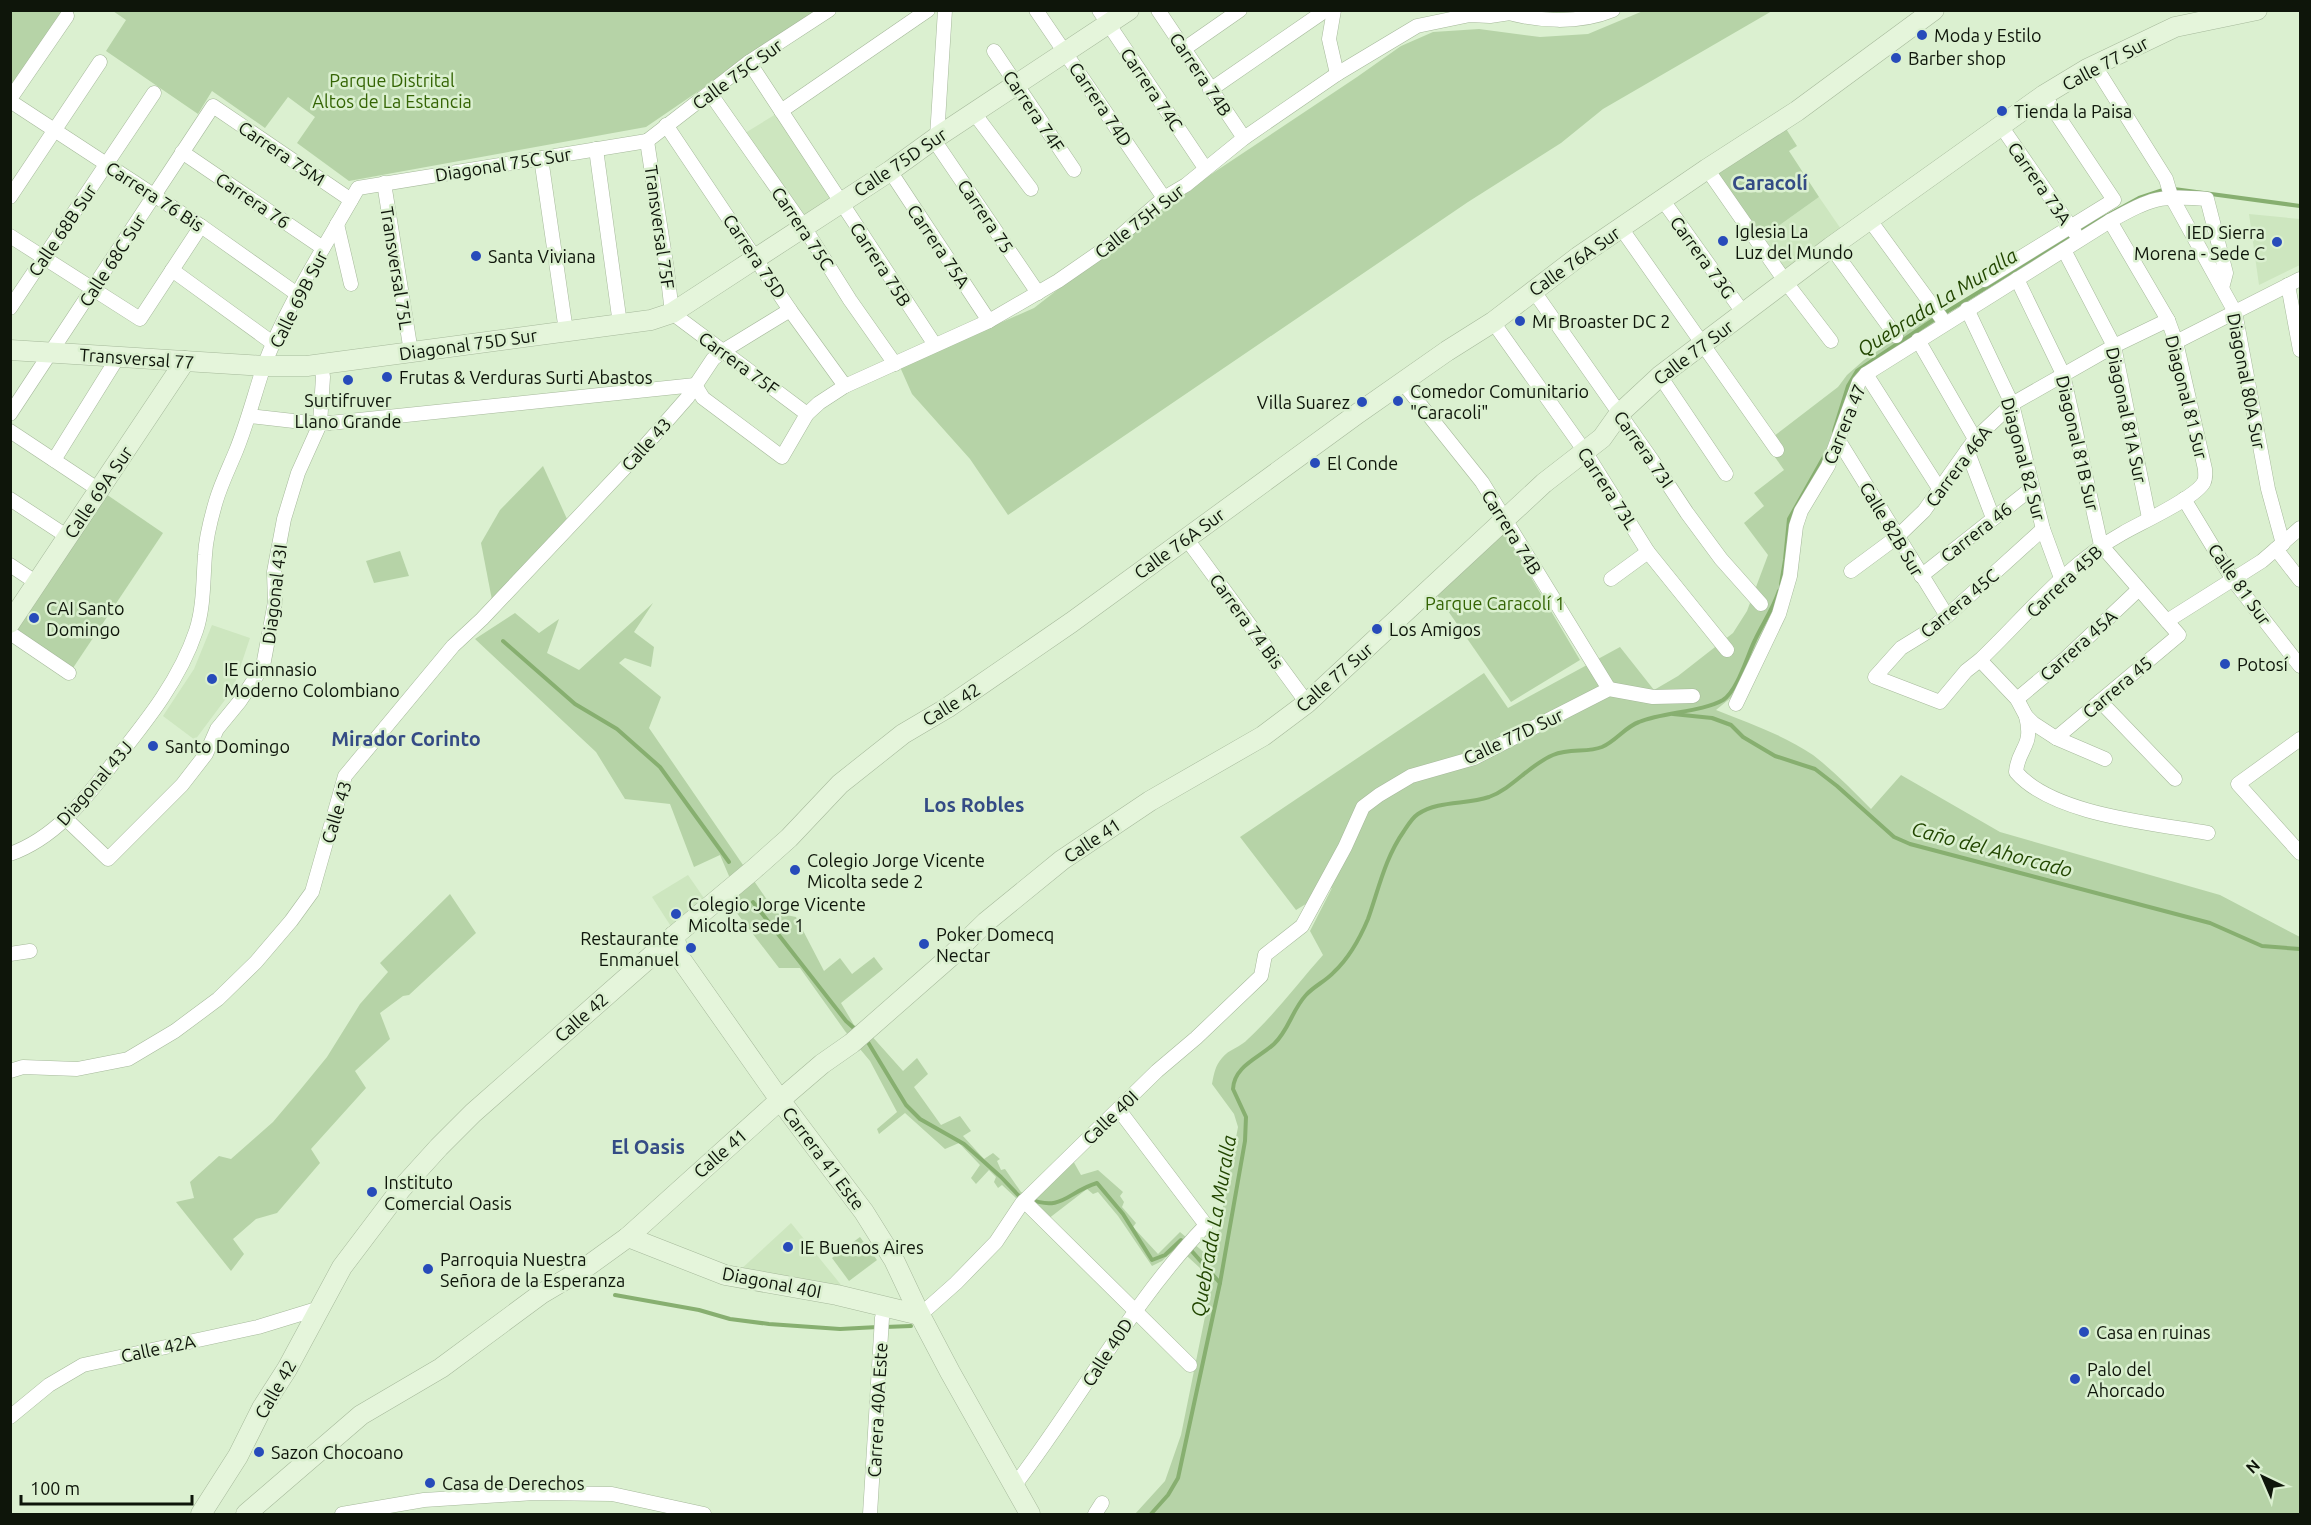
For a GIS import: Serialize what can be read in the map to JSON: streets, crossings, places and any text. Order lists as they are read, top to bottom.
{
  "streets": {
    "street": [
      "Calle 77 Sur",
      "Calle 75C Sur",
      "Carrera 74B",
      "Carrera 74C",
      "Carrera 74D",
      "Carrera 74F",
      "Carrera 75M",
      "Calle 75D Sur",
      "Diagonal 75C Sur",
      "Carrera 73A",
      "Carrera 76 Bis",
      "Carrera 76",
      "Carrera 75",
      "Calle 75H Sur",
      "Transversal 75F",
      "Carrera 75C",
      "Calle 68B Sur",
      "Carrera 75A",
      "Carrera 75D",
      "Carrera 73G",
      "Calle 68C Sur",
      "Calle 76A Sur",
      "Carrera 75B",
      "Transversal 75L",
      "Calle 69B Sur",
      "Diagonal 75D Sur",
      "Transversal 77",
      "Carrera 75F",
      "Diagonal 80A Sur",
      "Diagonal 81 Sur",
      "Diagonal 81A Sur",
      "Carrera 47",
      "Diagonal 81B Sur",
      "Calle 43",
      "Carrera 73I",
      "Diagonal 82 Sur",
      "Carrera 46A",
      "Carrera 73L",
      "Calle 69A Sur",
      "Calle 82B Sur",
      "Carrera 46",
      "Carrera 45B",
      "Calle 81 Sur",
      "Diagonal 43I",
      "Carrera 45C",
      "Carrera 74 Bis",
      "Carrera 45A",
      "Carrera 45",
      "Calle 42",
      "Calle 77D Sur",
      "Diagonal 43J",
      "Calle 41",
      "Calle 40I",
      "Carrera 41 Este",
      "Diagonal 40I",
      "Calle 42A",
      "Calle 40D",
      "Carrera 40A Este"
    ]
  },
  "crossings": [
    ["Calle 77 Sur", "Carrera 74B"],
    ["Calle 77 Sur", "Carrera 73A"],
    ["Calle 77 Sur", "Carrera 73G"],
    ["Calle 77 Sur", "Diagonal 80A Sur"],
    ["Calle 77 Sur", "Carrera 73I"],
    ["Calle 77 Sur", "Carrera 73L"],
    ["Calle 77 Sur", "Carrera 74 Bis"],
    ["Calle 77 Sur", "Calle 41"],
    ["Calle 75C Sur", "Diagonal 75C Sur"],
    ["Calle 75C Sur", "Transversal 75F"],
    ["Calle 75C Sur", "Carrera 75C"],
    ["Calle 75C Sur", "Carrera 75D"],
    ["Calle 75C Sur", "Carrera 75B"],
    ["Carrera 74B", "Calle 75H Sur"],
    ["Carrera 74B", "Calle 76A Sur"],
    ["Carrera 74B", "Calle 77D Sur"],
    ["Carrera 74C", "Calle 75D Sur"],
    ["Carrera 74C", "Calle 75H Sur"],
    ["Carrera 74D", "Calle 75D Sur"],
    ["Carrera 74D", "Calle 75H Sur"],
    ["Carrera 74F", "Calle 75D Sur"],
    ["Carrera 75M", "Diagonal 75C Sur"],
    ["Carrera 75M", "Calle 68C Sur"],
    ["Carrera 75M", "Calle 69B Sur"],
    ["Calle 75D Sur", "Carrera 75"],
    ["Calle 75D Sur", "Transversal 75F"],
    ["Calle 75D Sur", "Carrera 75C"],
    ["Calle 75D Sur", "Carrera 75A"],
    ["Calle 75D Sur", "Carrera 75D"],
    ["Calle 75D Sur", "Carrera 75B"],
    ["Calle 75D Sur", "Diagonal 75D Sur"],
    ["Calle 75D Sur", "Carrera 75F"],
    ["Diagonal 75C Sur", "Transversal 75F"],
    ["Diagonal 75C Sur", "Transversal 75L"],
    ["Diagonal 75C Sur", "Calle 69B Sur"],
    ["Carrera 73A", "Carrera 47"],
    ["Carrera 76 Bis", "Calle 68B Sur"],
    ["Carrera 76 Bis", "Calle 68C Sur"],
    ["Carrera 76 Bis", "Calle 69B Sur"],
    ["Carrera 76", "Calle 68C Sur"],
    ["Carrera 76", "Calle 69B Sur"],
    ["Carrera 75", "Calle 75H Sur"],
    ["Calle 75H Sur", "Carrera 75C"],
    ["Calle 75H Sur", "Carrera 75A"],
    ["Calle 75H Sur", "Carrera 75D"],
    ["Calle 75H Sur", "Carrera 75B"],
    ["Calle 75H Sur", "Carrera 75F"],
    ["Calle 75H Sur", "Calle 43"],
    ["Transversal 75F", "Diagonal 75D Sur"],
    ["Transversal 75F", "Carrera 75F"],
    ["Carrera 75D", "Calle 43"],
    ["Carrera 73G", "Calle 76A Sur"],
    ["Calle 68C Sur", "Transversal 77"],
    ["Calle 76A Sur", "Carrera 73I"],
    ["Calle 76A Sur", "Carrera 73L"],
    ["Calle 76A Sur", "Carrera 74 Bis"],
    ["Calle 76A Sur", "Calle 42"],
    ["Transversal 75L", "Diagonal 75D Sur"],
    ["Calle 69B Sur", "Diagonal 75D Sur"],
    ["Calle 69B Sur", "Transversal 77"],
    ["Calle 69B Sur", "Diagonal 43J"],
    ["Diagonal 75D Sur", "Transversal 77"],
    ["Diagonal 75D Sur", "Carrera 75F"],
    ["Transversal 77", "Calle 69A Sur"],
    ["Carrera 75F", "Calle 43"],
    ["Diagonal 80A Sur", "Carrera 47"],
    ["Diagonal 81 Sur", "Carrera 47"],
    ["Diagonal 81 Sur", "Carrera 46A"],
    ["Diagonal 81 Sur", "Carrera 45B"],
    ["Diagonal 81A Sur", "Carrera 47"],
    ["Diagonal 81A Sur", "Carrera 46A"],
    ["Diagonal 81A Sur", "Carrera 45B"],
    ["Carrera 47", "Diagonal 81B Sur"],
    ["Carrera 47", "Diagonal 82 Sur"],
    ["Carrera 47", "Calle 82B Sur"],
    ["Diagonal 81B Sur", "Carrera 46A"],
    ["Diagonal 81B Sur", "Carrera 45B"],
    ["Diagonal 82 Sur", "Carrera 46A"],
    ["Diagonal 82 Sur", "Carrera 46"],
    ["Diagonal 82 Sur", "Carrera 45B"],
    ["Diagonal 82 Sur", "Carrera 45C"],
    ["Carrera 46A", "Calle 82B Sur"],
    ["Calle 82B Sur", "Carrera 46"],
    ["Calle 82B Sur", "Carrera 45C"],
    ["Carrera 45B", "Calle 81 Sur"],
    ["Carrera 45B", "Carrera 45C"],
    ["Diagonal 43I", "Diagonal 43J"],
    ["Calle 42", "Carrera 41 Este"],
    ["Calle 42", "Calle 42A"],
    ["Calle 77D Sur", "Calle 40I"],
    ["Calle 41", "Carrera 41 Este"],
    ["Calle 41", "Diagonal 40I"],
    ["Calle 40I", "Carrera 41 Este"],
    ["Calle 40I", "Diagonal 40I"],
    ["Calle 40I", "Calle 40D"],
    ["Carrera 41 Este", "Diagonal 40I"],
    ["Carrera 41 Este", "Calle 40D"],
    ["Diagonal 40I", "Carrera 40A Este"]
  ],
  "districts": [
    "Caracolí",
    "Mirador Corinto",
    "Los Robles",
    "El Oasis"
  ],
  "water": ["Quebrada La Muralla", "Caño del Ahorcado"],
  "parks": ["Parque Distrital Altos de La Estancia", "Parque Caracolí 1"],
  "places": [
    "Moda y Estilo",
    "Barber shop",
    "Tienda la Paisa",
    "Iglesia La Luz del Mundo",
    "IED Sierra Morena - Sede C",
    "Santa Viviana",
    "Mr Broaster DC 2",
    "Frutas & Verduras Surti Abastos",
    "Surtifruver Llano Grande",
    "Comedor Comunitario \"Caracoli\"",
    "Villa Suarez",
    "El Conde",
    "CAI Santo Domingo",
    "Los Amigos",
    "Potosí",
    "IE Gimnasio Moderno Colombiano",
    "Santo Domingo",
    "Colegio Jorge Vicente Micolta sede 2",
    "Colegio Jorge Vicente Micolta sede 1",
    "Poker Domecq Nectar",
    "Restaurante Enmanuel",
    "Instituto Comercial Oasis",
    "IE Buenos Aires",
    "Parroquia Nuestra Señora de la Esperanza",
    "Casa en ruinas",
    "Palo del Ahorcado",
    "Sazon Chocoano",
    "Casa de Derechos"
  ],
  "scale_bar": "100 m",
  "north": "top left"
}
